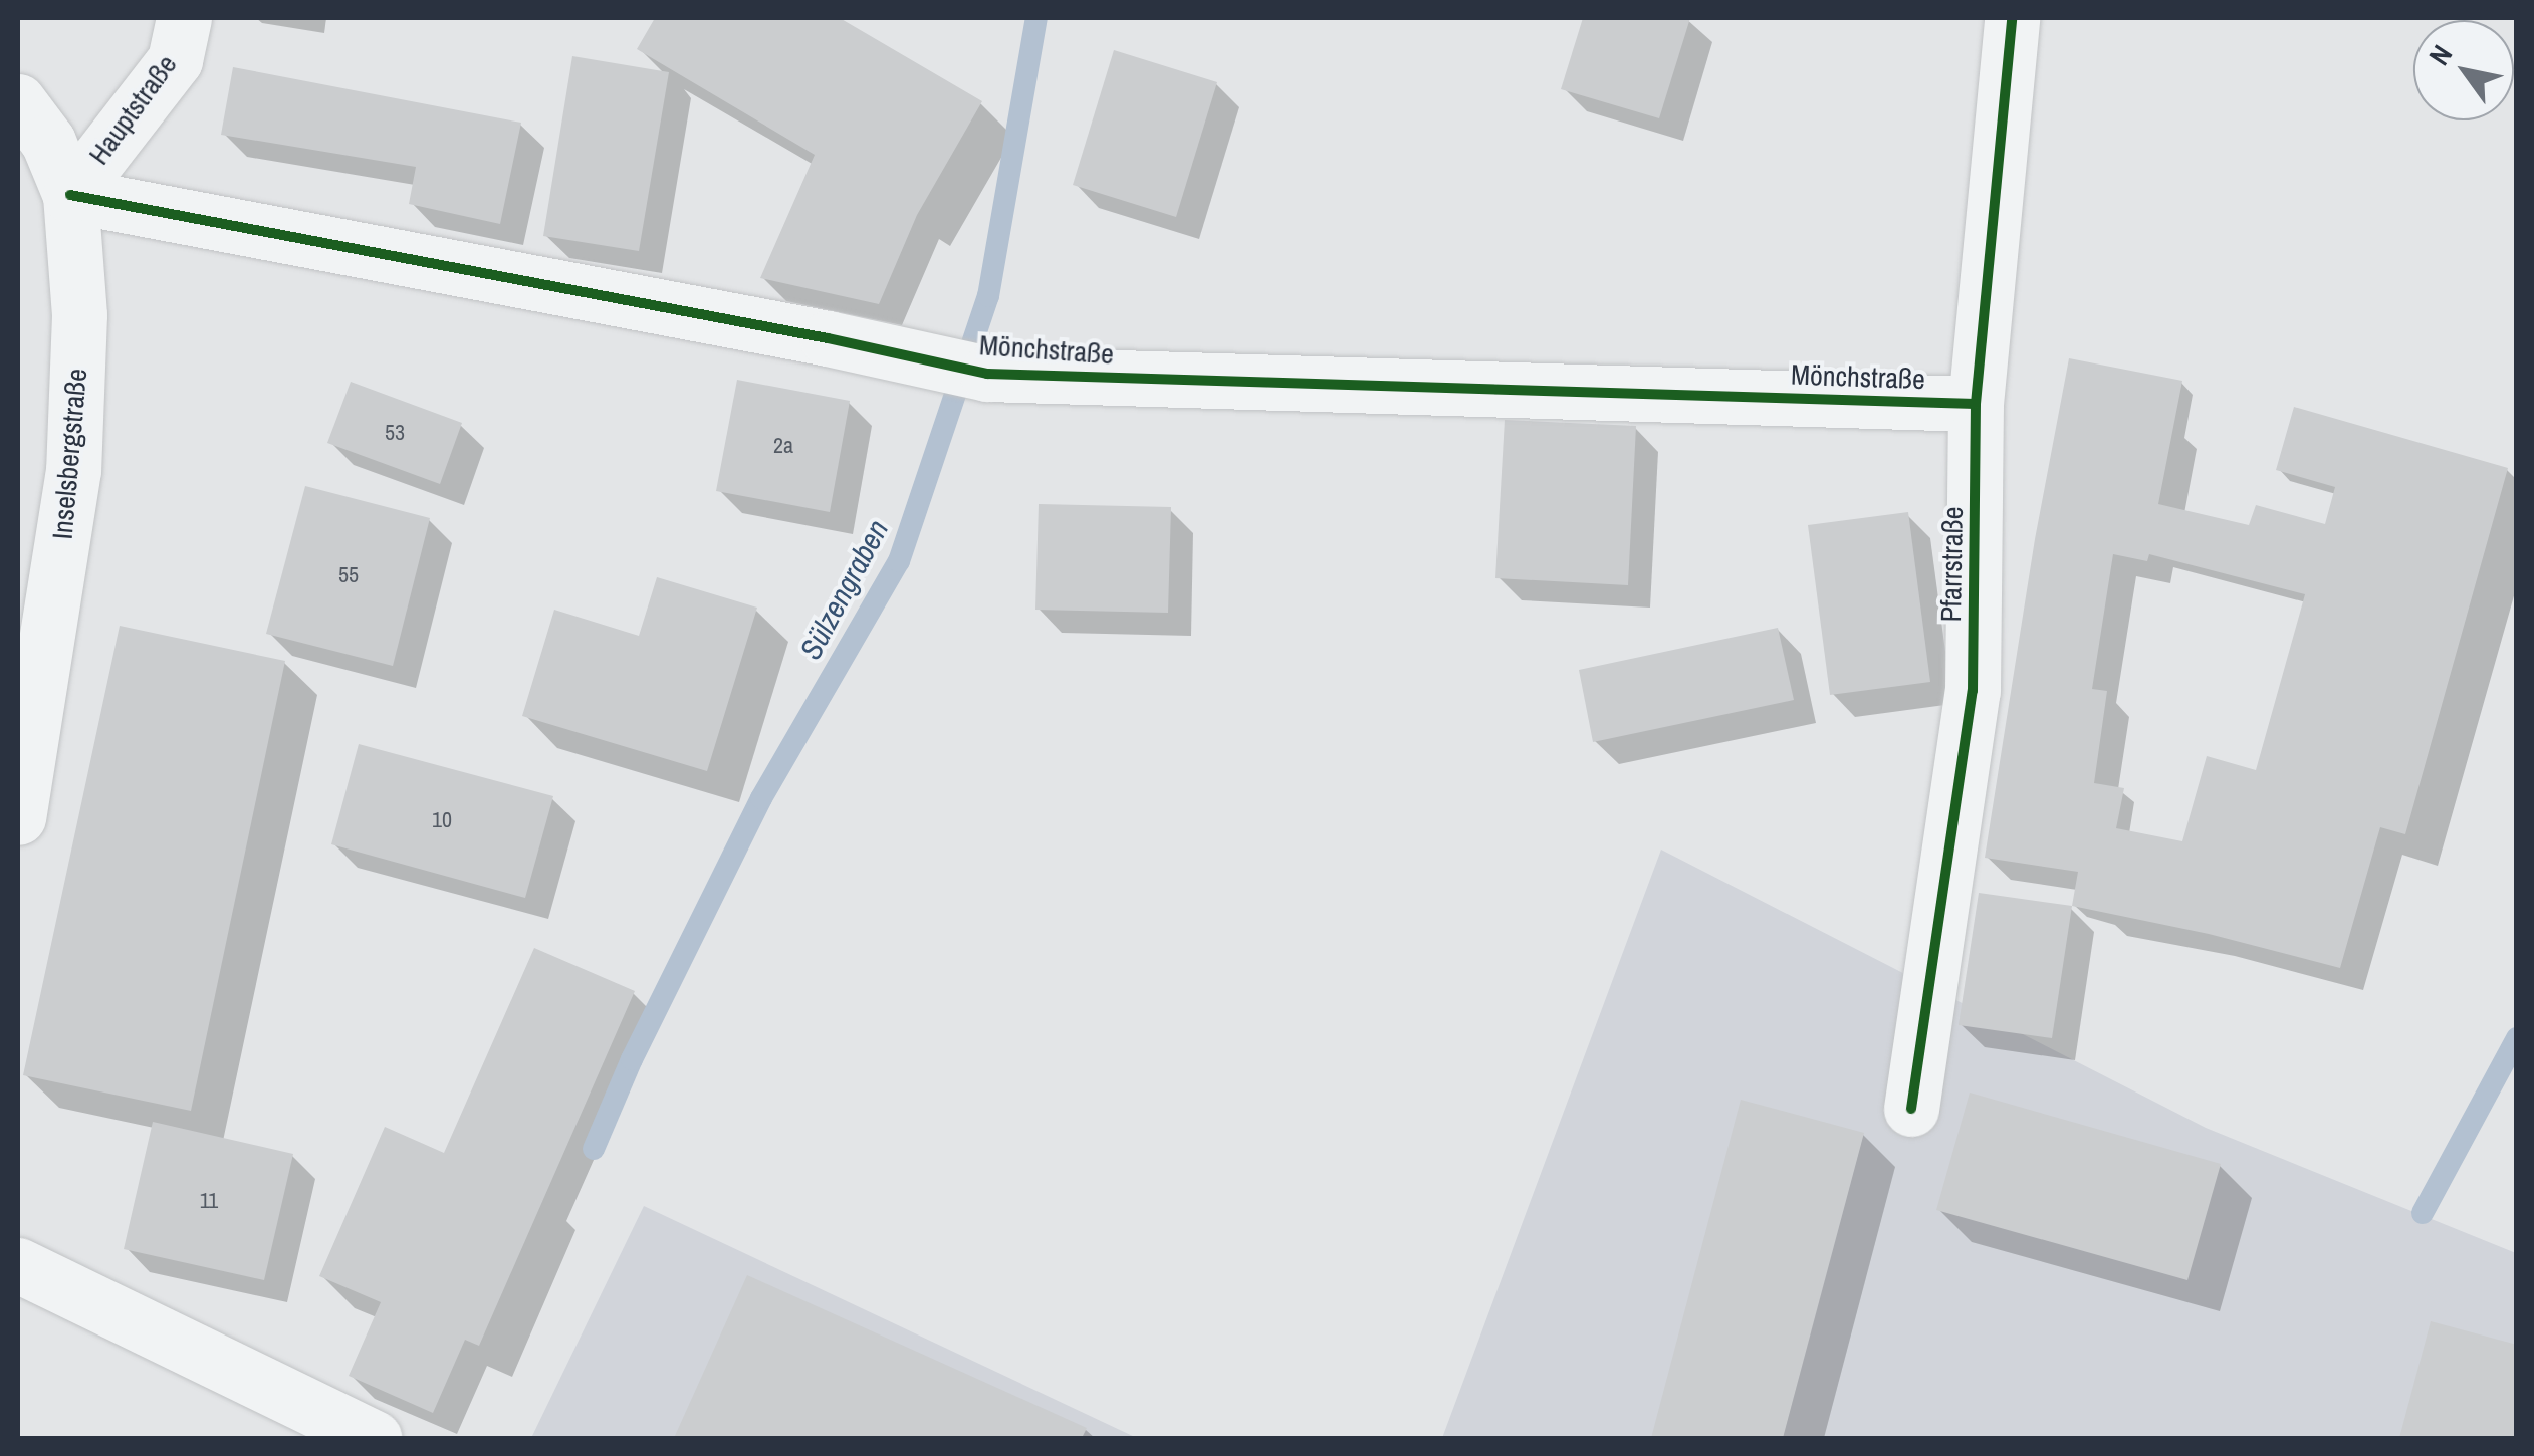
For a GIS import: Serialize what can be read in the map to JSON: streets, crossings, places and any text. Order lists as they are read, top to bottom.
{
  "streets": {
    "street": [
      "Hauptstraße",
      "Mönchstraße",
      "Inselsbergstraße",
      "Pfarrstraße"
    ]
  },
  "crossings": [
    ["Hauptstraße", "Mönchstraße"],
    ["Hauptstraße", "Inselsbergstraße"],
    ["Mönchstraße", "Inselsbergstraße"],
    ["Mönchstraße", "Pfarrstraße"]
  ],
  "water": ["Sülzengraben"],
  "house_numbers": [
    "53",
    "2a",
    "55",
    "10",
    "11"
  ],
  "north": "top left"
}
